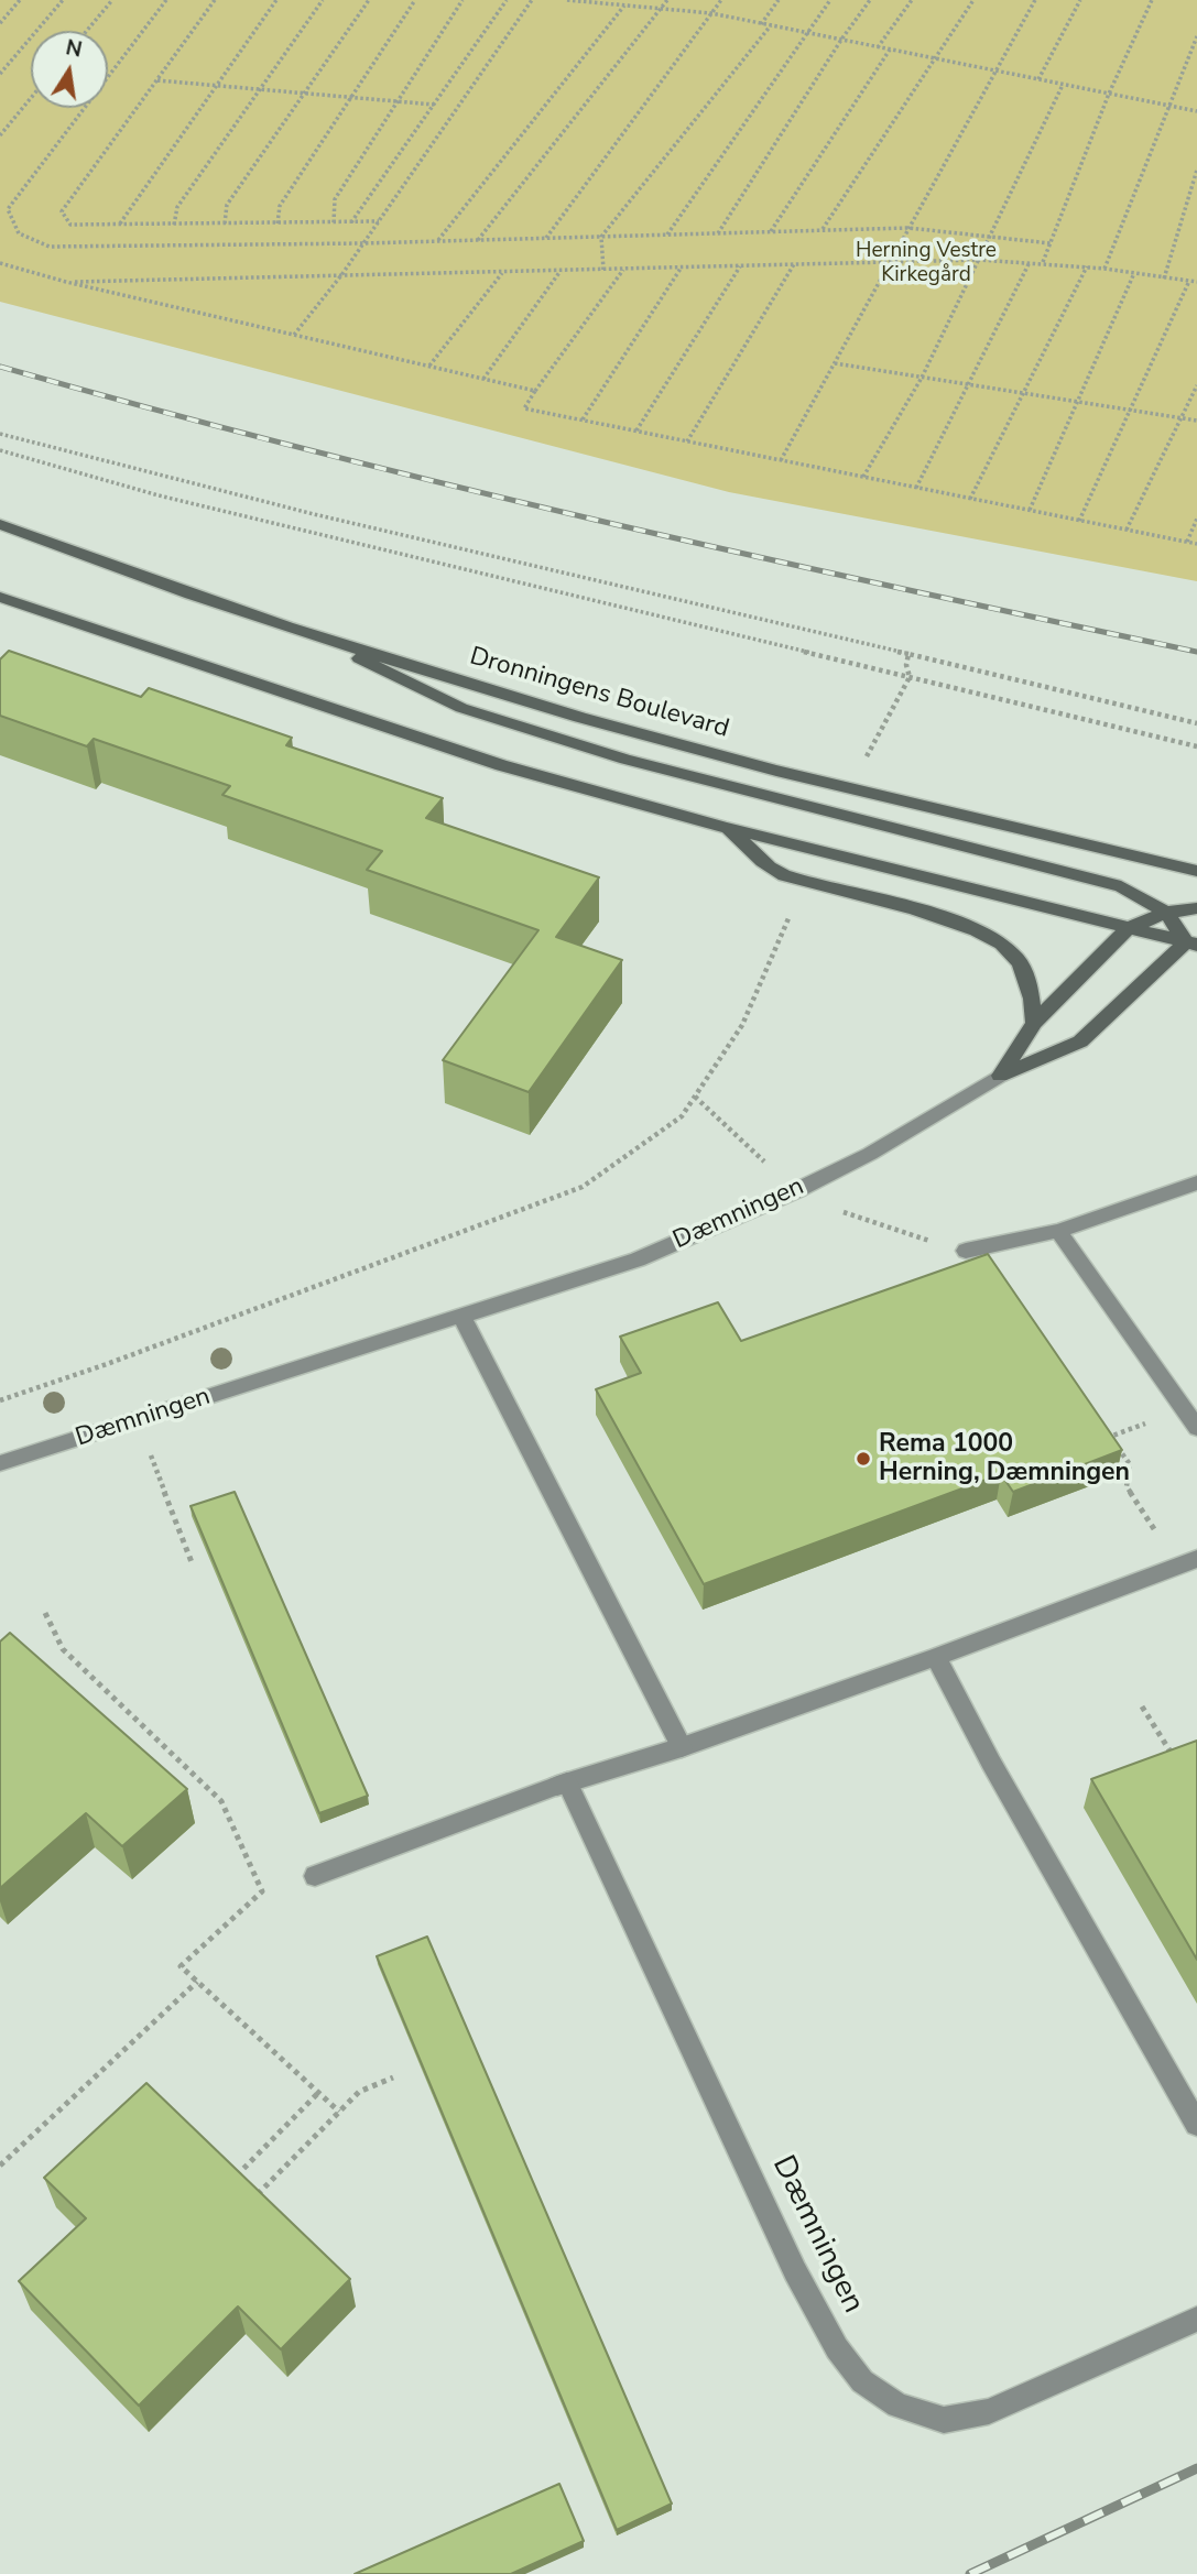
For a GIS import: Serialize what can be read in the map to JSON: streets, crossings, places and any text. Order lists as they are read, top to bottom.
{
  "streets": {
    "main road": ["Dronningens Boulevard"],
    "street": ["Dæmningen"]
  },
  "parks": ["Herning Vestre Kirkegård"],
  "places": ["Rema 1000 Herning, Dæmningen"],
  "north": "top"
}
